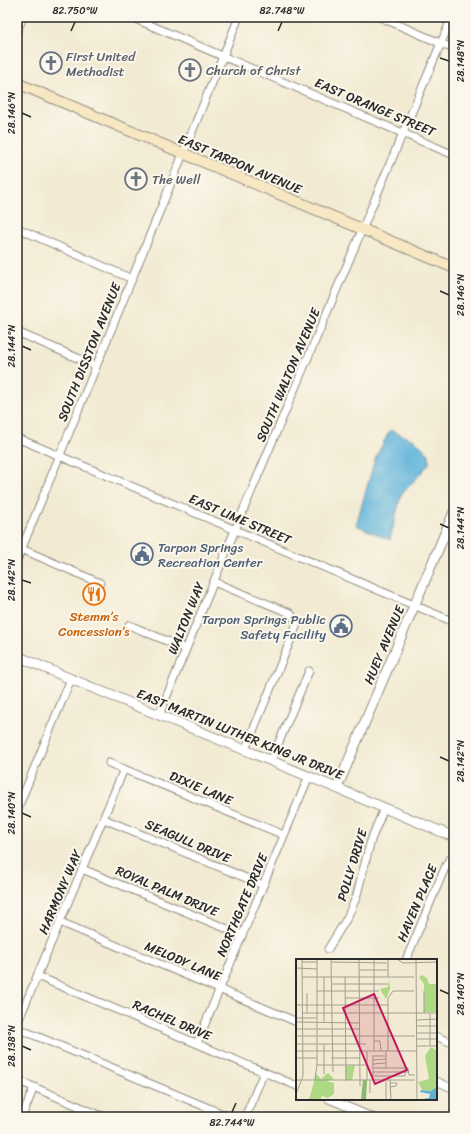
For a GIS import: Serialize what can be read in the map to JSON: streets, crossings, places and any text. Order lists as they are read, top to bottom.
{
  "streets": {
    "main road": ["EAST TARPON AVENUE"],
    "street": [
      "EAST ORANGE STREET",
      "SOUTH DISSTON AVENUE",
      "SOUTH WALTON AVENUE",
      "EAST LIME STREET",
      "WALTON WAY",
      "HUEY AVENUE",
      "EAST MARTIN LUTHER KING JR DRIVE",
      "DIXIE LANE",
      "SEAGULL DRIVE",
      "POLLY DRIVE",
      "ROYAL PALM DRIVE",
      "HARMONY WAY",
      "HAVEN PLACE",
      "NORTHGATE DRIVE",
      "MELODY LANE",
      "RACHEL DRIVE"
    ]
  },
  "crossings": [
    ["EAST ORANGE STREET", "SOUTH DISSTON AVENUE"],
    ["EAST ORANGE STREET", "SOUTH WALTON AVENUE"],
    ["EAST TARPON AVENUE", "SOUTH DISSTON AVENUE"],
    ["EAST TARPON AVENUE", "SOUTH WALTON AVENUE"],
    ["SOUTH DISSTON AVENUE", "EAST LIME STREET"],
    ["SOUTH WALTON AVENUE", "EAST LIME STREET"],
    ["SOUTH WALTON AVENUE", "WALTON WAY"],
    ["EAST LIME STREET", "WALTON WAY"],
    ["EAST LIME STREET", "HUEY AVENUE"],
    ["WALTON WAY", "EAST MARTIN LUTHER KING JR DRIVE"],
    ["HUEY AVENUE", "EAST MARTIN LUTHER KING JR DRIVE"],
    ["EAST MARTIN LUTHER KING JR DRIVE", "POLLY DRIVE"],
    ["EAST MARTIN LUTHER KING JR DRIVE", "NORTHGATE DRIVE"],
    ["DIXIE LANE", "HARMONY WAY"],
    ["DIXIE LANE", "NORTHGATE DRIVE"],
    ["SEAGULL DRIVE", "HARMONY WAY"],
    ["SEAGULL DRIVE", "NORTHGATE DRIVE"],
    ["ROYAL PALM DRIVE", "HARMONY WAY"],
    ["ROYAL PALM DRIVE", "NORTHGATE DRIVE"],
    ["HARMONY WAY", "MELODY LANE"],
    ["HARMONY WAY", "RACHEL DRIVE"],
    ["NORTHGATE DRIVE", "MELODY LANE"],
    ["NORTHGATE DRIVE", "RACHEL DRIVE"]
  ],
  "places": {
    "church": ["First United Methodist", "Church of Christ", "The Well"],
    "public building": ["Tarpon Springs Recreation Center", "Tarpon Springs Public Safety Facility"],
    "restaurant": ["Stemm’s Concession’s"]
  },
  "coordinates": [
    "82.750°W",
    "82.748°W",
    "28.148°N",
    "28.146°N",
    "28.144°N",
    "28.142°N",
    "28.140°N",
    "28.138°N",
    "82.744°W"
  ]
}
